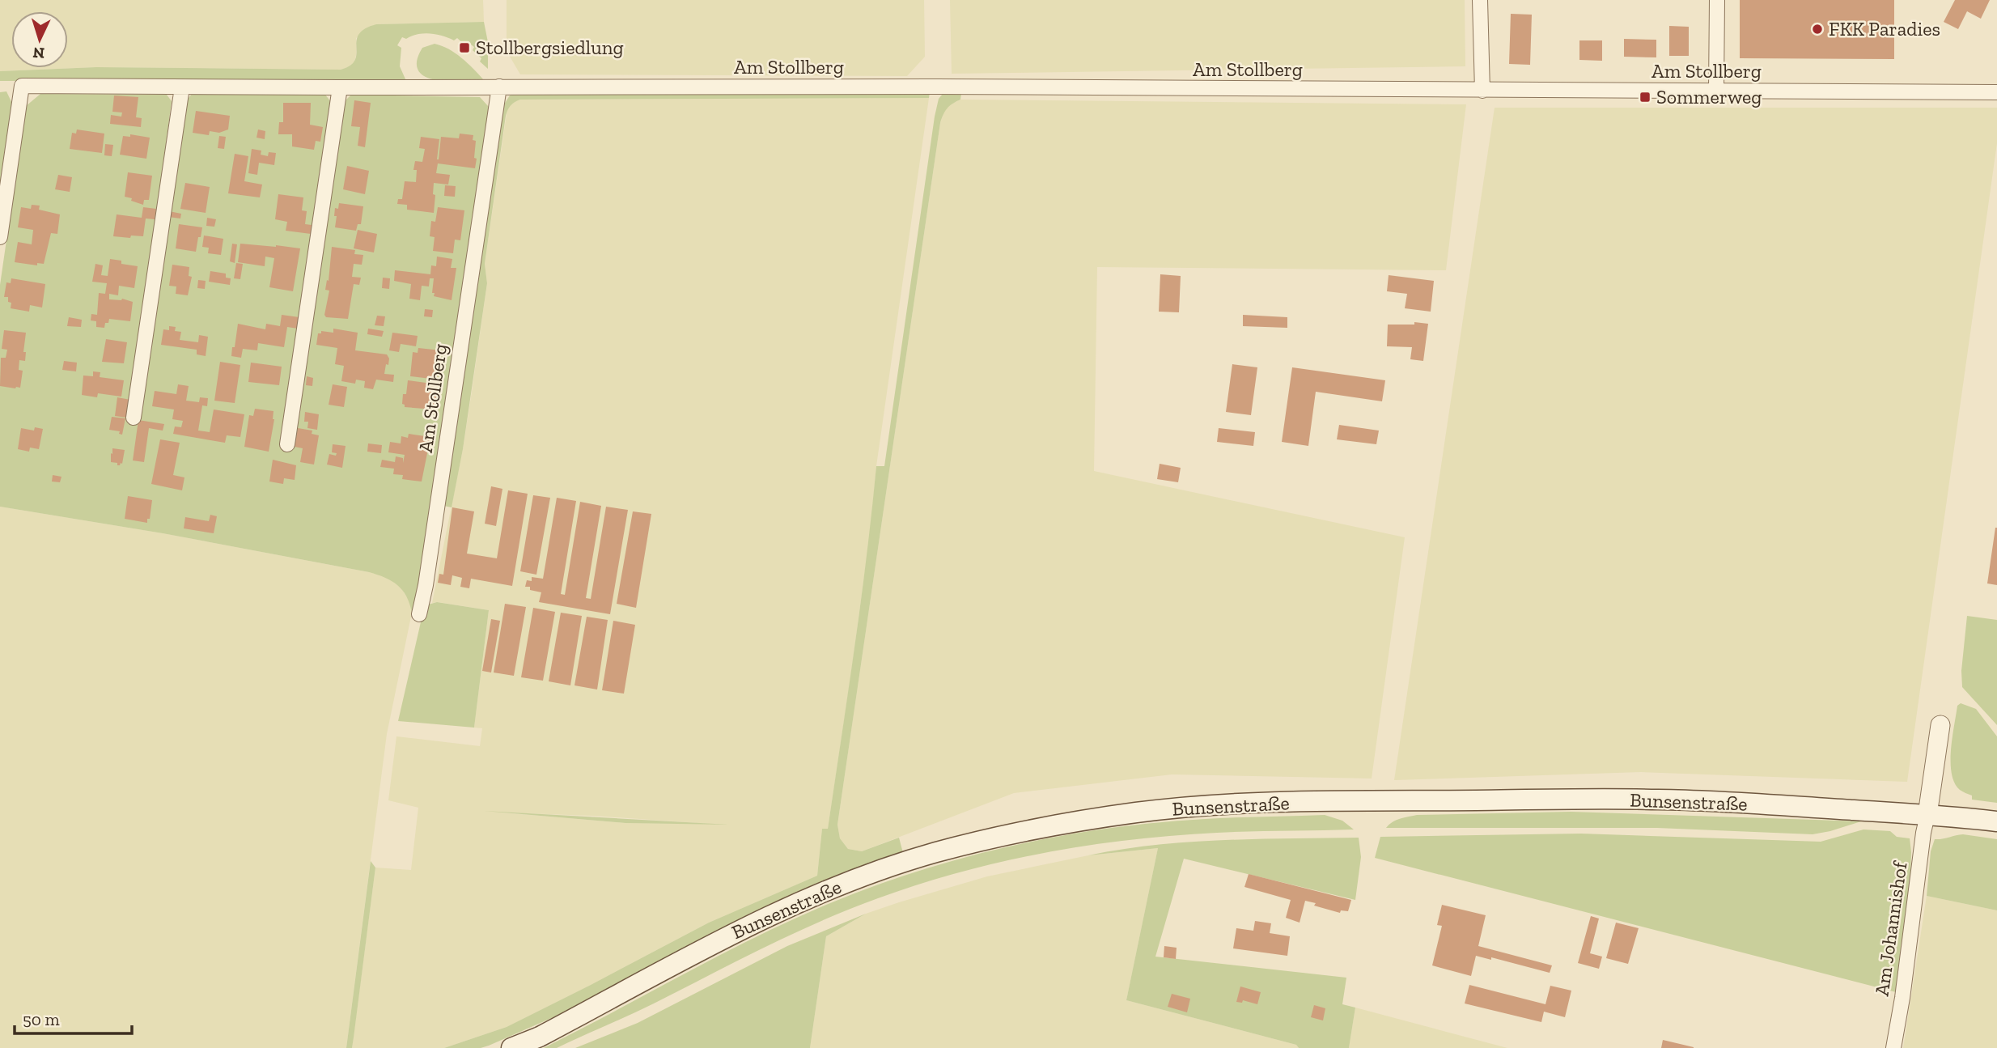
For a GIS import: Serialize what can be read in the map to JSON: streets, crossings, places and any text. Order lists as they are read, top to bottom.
{
  "streets": {
    "main road": ["Bunsenstraße"],
    "street": ["Am Stollberg", "Am Johannishof"]
  },
  "crossings": [
    ["Bunsenstraße", "Am Johannishof"]
  ],
  "places": {
    "other": ["FKK Paradies"],
    "transit": ["Stollbergsiedlung", "Sommerweg"]
  },
  "scale_bar": "50 m",
  "north": "bottom"
}
